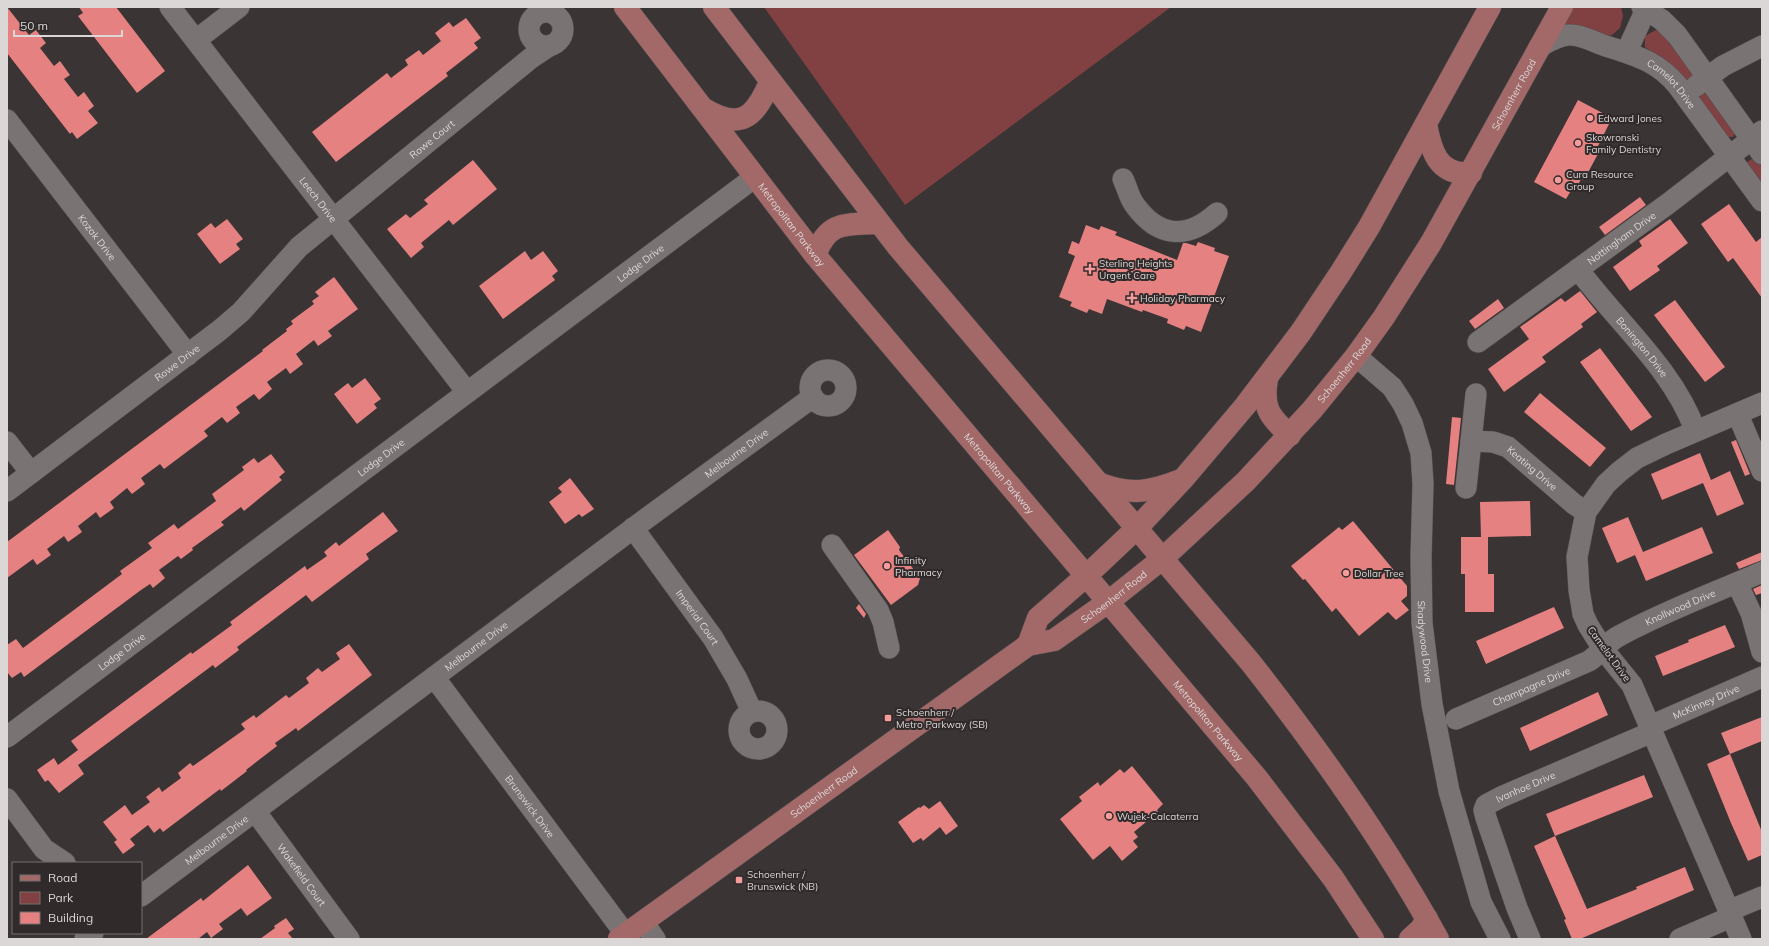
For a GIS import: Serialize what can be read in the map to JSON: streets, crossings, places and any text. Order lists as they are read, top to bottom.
{
  "streets": {
    "main road": ["Schoenherr Road", "Metropolitan Parkway"],
    "street": [
      "Camelot Drive",
      "Rowe Court",
      "Leech Drive",
      "Kozak Drive",
      "Nottingham Drive",
      "Lodge Drive",
      "Bonington Drive",
      "Rowe Drive",
      "Melbourne Drive",
      "Keating Drive",
      "Knollwood Drive",
      "Imperial Court",
      "Shadywood Drive",
      "Champagne Drive",
      "McKinney Drive",
      "Ivanhoe Drive",
      "Brunswick Drive",
      "Wakefield Court"
    ]
  },
  "crossings": [
    ["Camelot Drive", "Schoenherr Road"],
    ["Camelot Drive", "Nottingham Drive"],
    ["Camelot Drive", "Bonington Drive"],
    ["Camelot Drive", "Keating Drive"],
    ["Camelot Drive", "Knollwood Drive"],
    ["Camelot Drive", "Champagne Drive"],
    ["Camelot Drive", "McKinney Drive"],
    ["Camelot Drive", "Ivanhoe Drive"],
    ["Schoenherr Road", "Metropolitan Parkway"],
    ["Schoenherr Road", "Shadywood Drive"],
    ["Schoenherr Road", "Brunswick Drive"],
    ["Rowe Court", "Leech Drive"],
    ["Rowe Court", "Rowe Drive"],
    ["Leech Drive", "Lodge Drive"],
    ["Leech Drive", "Rowe Drive"],
    ["Metropolitan Parkway", "Lodge Drive"],
    ["Kozak Drive", "Rowe Drive"],
    ["Nottingham Drive", "Bonington Drive"],
    ["Melbourne Drive", "Imperial Court"],
    ["Melbourne Drive", "Brunswick Drive"],
    ["Melbourne Drive", "Wakefield Court"],
    ["Knollwood Drive", "Champagne Drive"],
    ["McKinney Drive", "Ivanhoe Drive"]
  ],
  "places": {
    "other": [
      "Edward Jones",
      "Skowronski Family Dentistry",
      "Cura Resource Group",
      "Infinity Pharmacy",
      "Dollar Tree",
      "Wujek-Calcaterra"
    ],
    "health": ["Sterling Heights Urgent Care", "Holiday Pharmacy"],
    "transit": ["Schoenherr / Metro Parkway (SB)", "Schoenherr / Brunswick (NB)"]
  },
  "legend": ["Road", "Park", "Building"],
  "scale_bar": "50 m"
}
